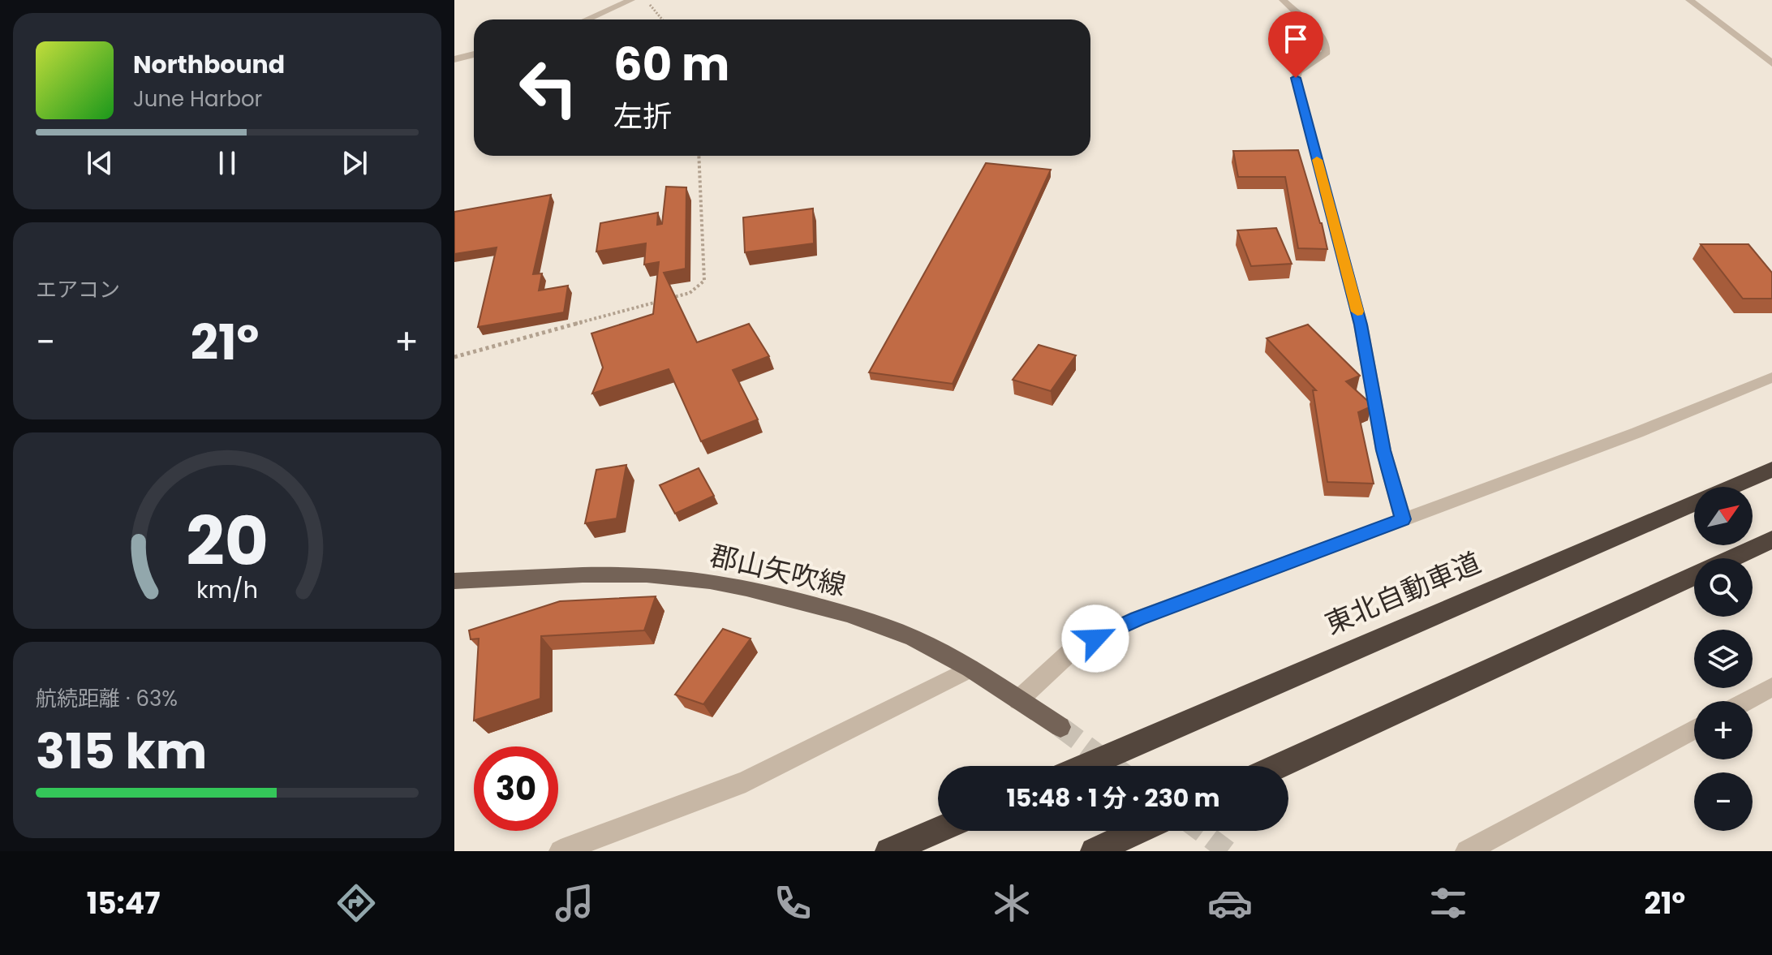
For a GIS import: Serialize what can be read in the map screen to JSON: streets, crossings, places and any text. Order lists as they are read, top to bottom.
{
  "streets": {
    "highway": ["東北自動車道"],
    "main road": ["郡山矢吹線"]
  },
  "north": "top right",
  "page": {
    "turn": ["60 m", "左折"],
    "song": ["Northbound", "June Harbor"],
    "tile": [
      "エアコン",
      ["航続距離 · 63%", "315 km"]
    ],
    "heat": ["−", "21°", "+"],
    "map_buttons": ["+", "−"],
    "limit": "30",
    "trip": "15:48 · 1 分 · 230 m",
    "tabs": ["15:47", "21°"],
    "gauge": ["20", "km/h"]
  }
}
